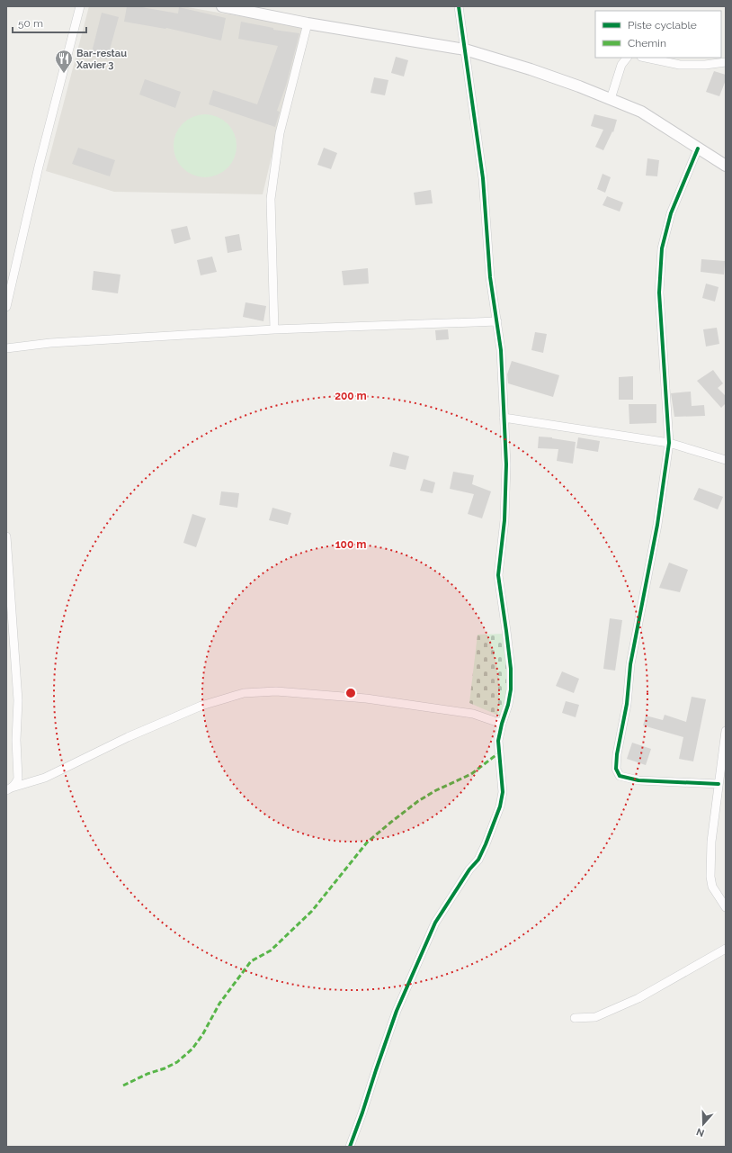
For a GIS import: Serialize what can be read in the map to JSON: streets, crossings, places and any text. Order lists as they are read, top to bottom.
{
  "places": {
    "restaurant": ["Bar-restau Xavier 3"]
  },
  "legend": ["Piste cyclable", "Chemin"],
  "scale_bar": "50 m",
  "north": "bottom",
  "rings": ["200 m", "100 m"]
}
